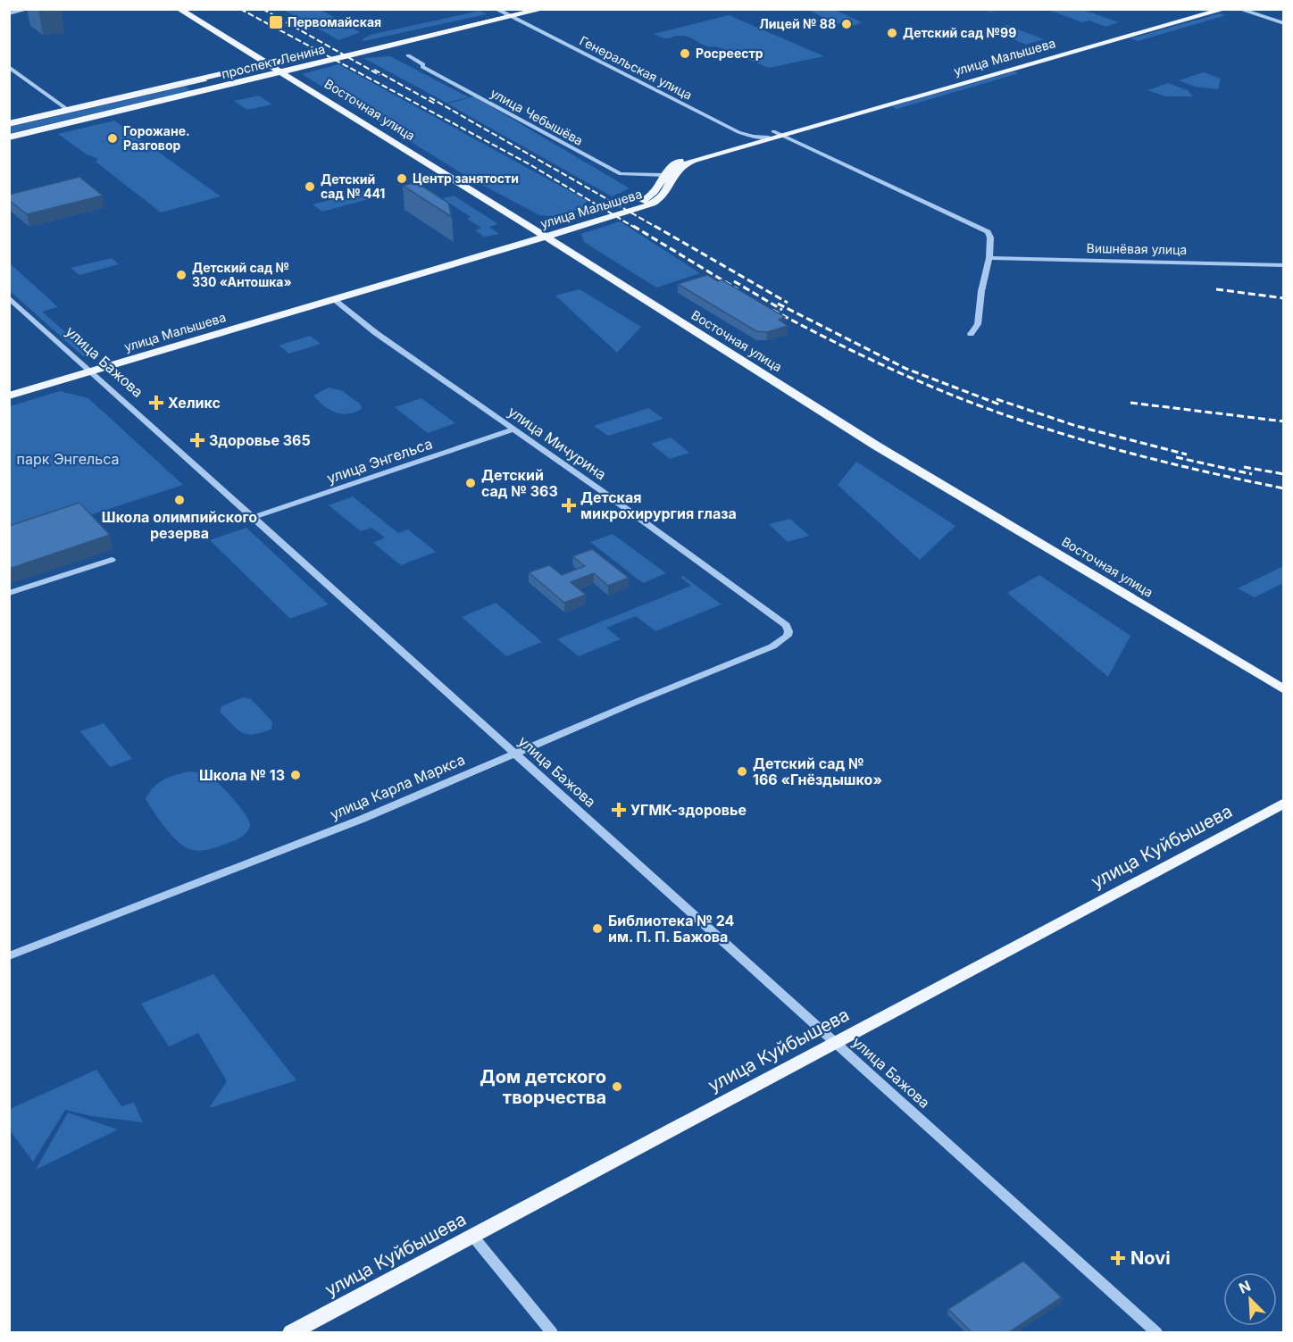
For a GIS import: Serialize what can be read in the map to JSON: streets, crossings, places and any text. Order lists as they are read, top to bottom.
{
  "streets": {
    "main road": [
      "улица Малышева",
      "проспект Ленина",
      "Восточная улица",
      "улица Куйбышева"
    ],
    "street": [
      "Генеральская улица",
      "улица Чебышёва",
      "Вишнёвая улица",
      "улица Бажова",
      "улица Мичурина",
      "улица Энгельса",
      "улица Карла Маркса"
    ]
  },
  "crossings": [
    ["улица Малышева", "Генеральская улица"],
    ["улица Малышева", "Восточная улица"],
    ["улица Малышева", "улица Чебышёва"],
    ["улица Малышева", "улица Бажова"],
    ["улица Малышева", "улица Мичурина"],
    ["проспект Ленина", "Генеральская улица"],
    ["проспект Ленина", "Восточная улица"],
    ["улица Бажова", "улица Энгельса"],
    ["улица Бажова", "улица Карла Маркса"],
    ["улица Бажова", "улица Куйбышева"],
    ["улица Мичурина", "улица Энгельса"],
    ["улица Мичурина", "улица Карла Маркса"]
  ],
  "parks": ["парк Энгельса"],
  "places": {
    "transit": ["Первомайская"],
    "other": [
      "Лицей № 88",
      "Детский сад №99",
      "Росреестр",
      "Горожане. Разговор",
      "Центр занятости",
      "Детский сад № 441",
      "Детский сад № 330 «Антошка»",
      "Детский сад № 363",
      "Школа олимпийского резерва",
      "Детский сад № 166 «Гнёздышко»",
      "Школа № 13",
      "Библиотека № 24 им. П. П. Бажова",
      "Дом детского творчества"
    ],
    "health": [
      "Хеликс",
      "Здоровье 365",
      "Детская микрохирургия глаза",
      "УГМК-здоровье",
      "Novi"
    ]
  },
  "north": "top left"
}
